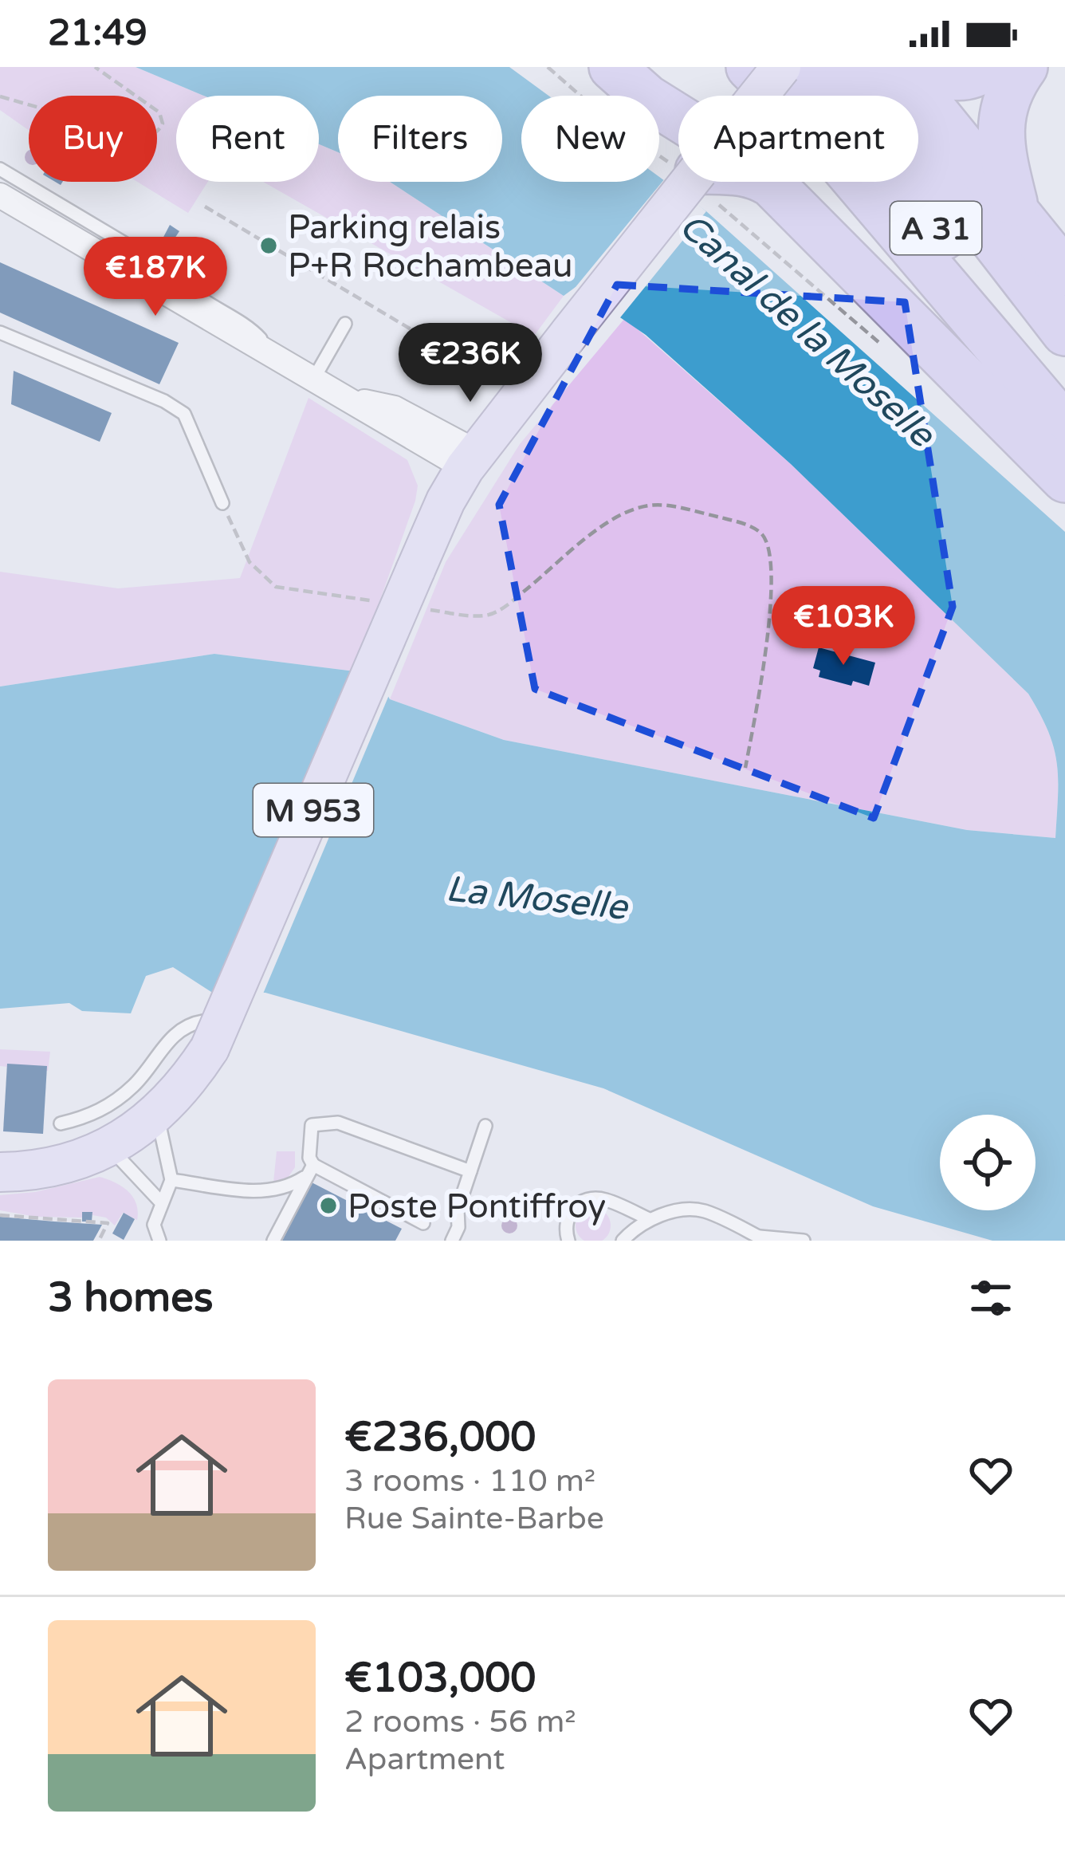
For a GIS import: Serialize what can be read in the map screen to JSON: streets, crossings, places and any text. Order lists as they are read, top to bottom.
{
  "streets": {
    "highway": ["A 31"],
    "main road": ["M 953"]
  },
  "water": ["Canal de la Moselle", "La Moselle"],
  "places": ["Parking relais P+R Rochambeau", "Poste Pontiffroy"],
  "page": {
    "status": "21:49",
    "chip": [
      "Buy",
      "Rent",
      "Filters",
      "New",
      "Apartment"
    ],
    "price": ["€187K", "€236K", "€103K"],
    "heading": "3 homes",
    "list": [
      {
        "name": "€236,000",
        "note": "3 rooms · 110 m² · Rue Sainte-Barbe"
      },
      {
        "name": "€103,000",
        "note": "2 rooms · 56 m² · Apartment"
      }
    ]
  }
}
